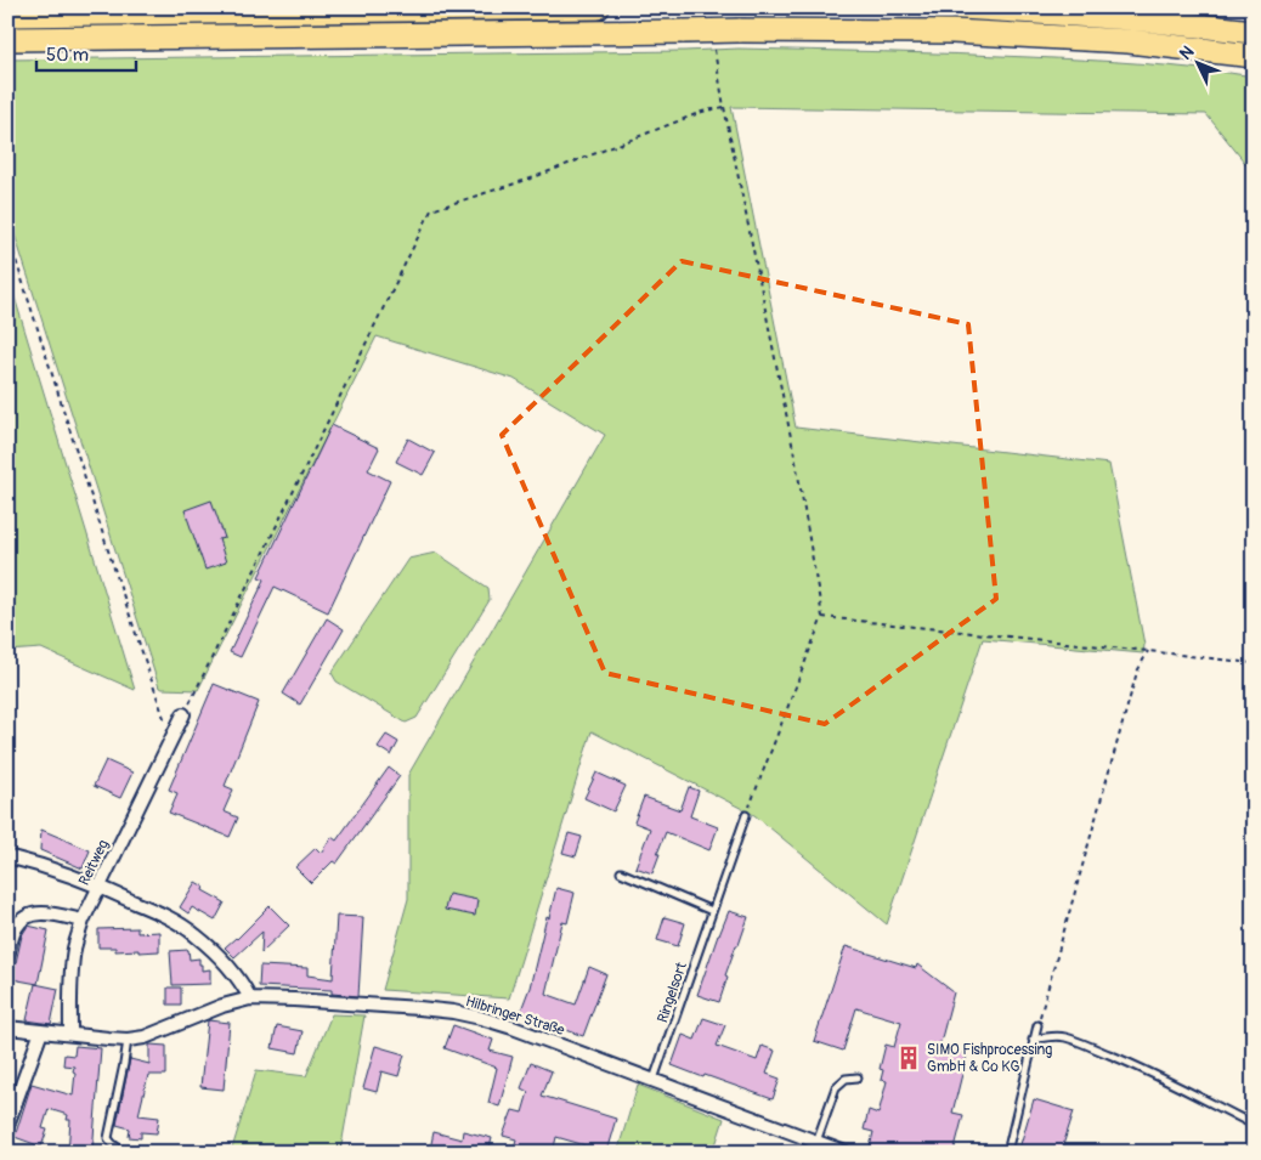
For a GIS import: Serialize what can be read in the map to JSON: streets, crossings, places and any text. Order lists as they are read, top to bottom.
{
  "streets": {
    "street": ["Reitweg", "Hilbringer Straße"],
    "lane": ["Ringelsort"]
  },
  "crossings": [
    ["Reitweg", "Hilbringer Straße"],
    ["Ringelsort", "Hilbringer Straße"]
  ],
  "places": {
    "building": ["SIMO Fishprocessing GmbH & Co KG"]
  },
  "scale_bar": "50 m",
  "north": "top left"
}
